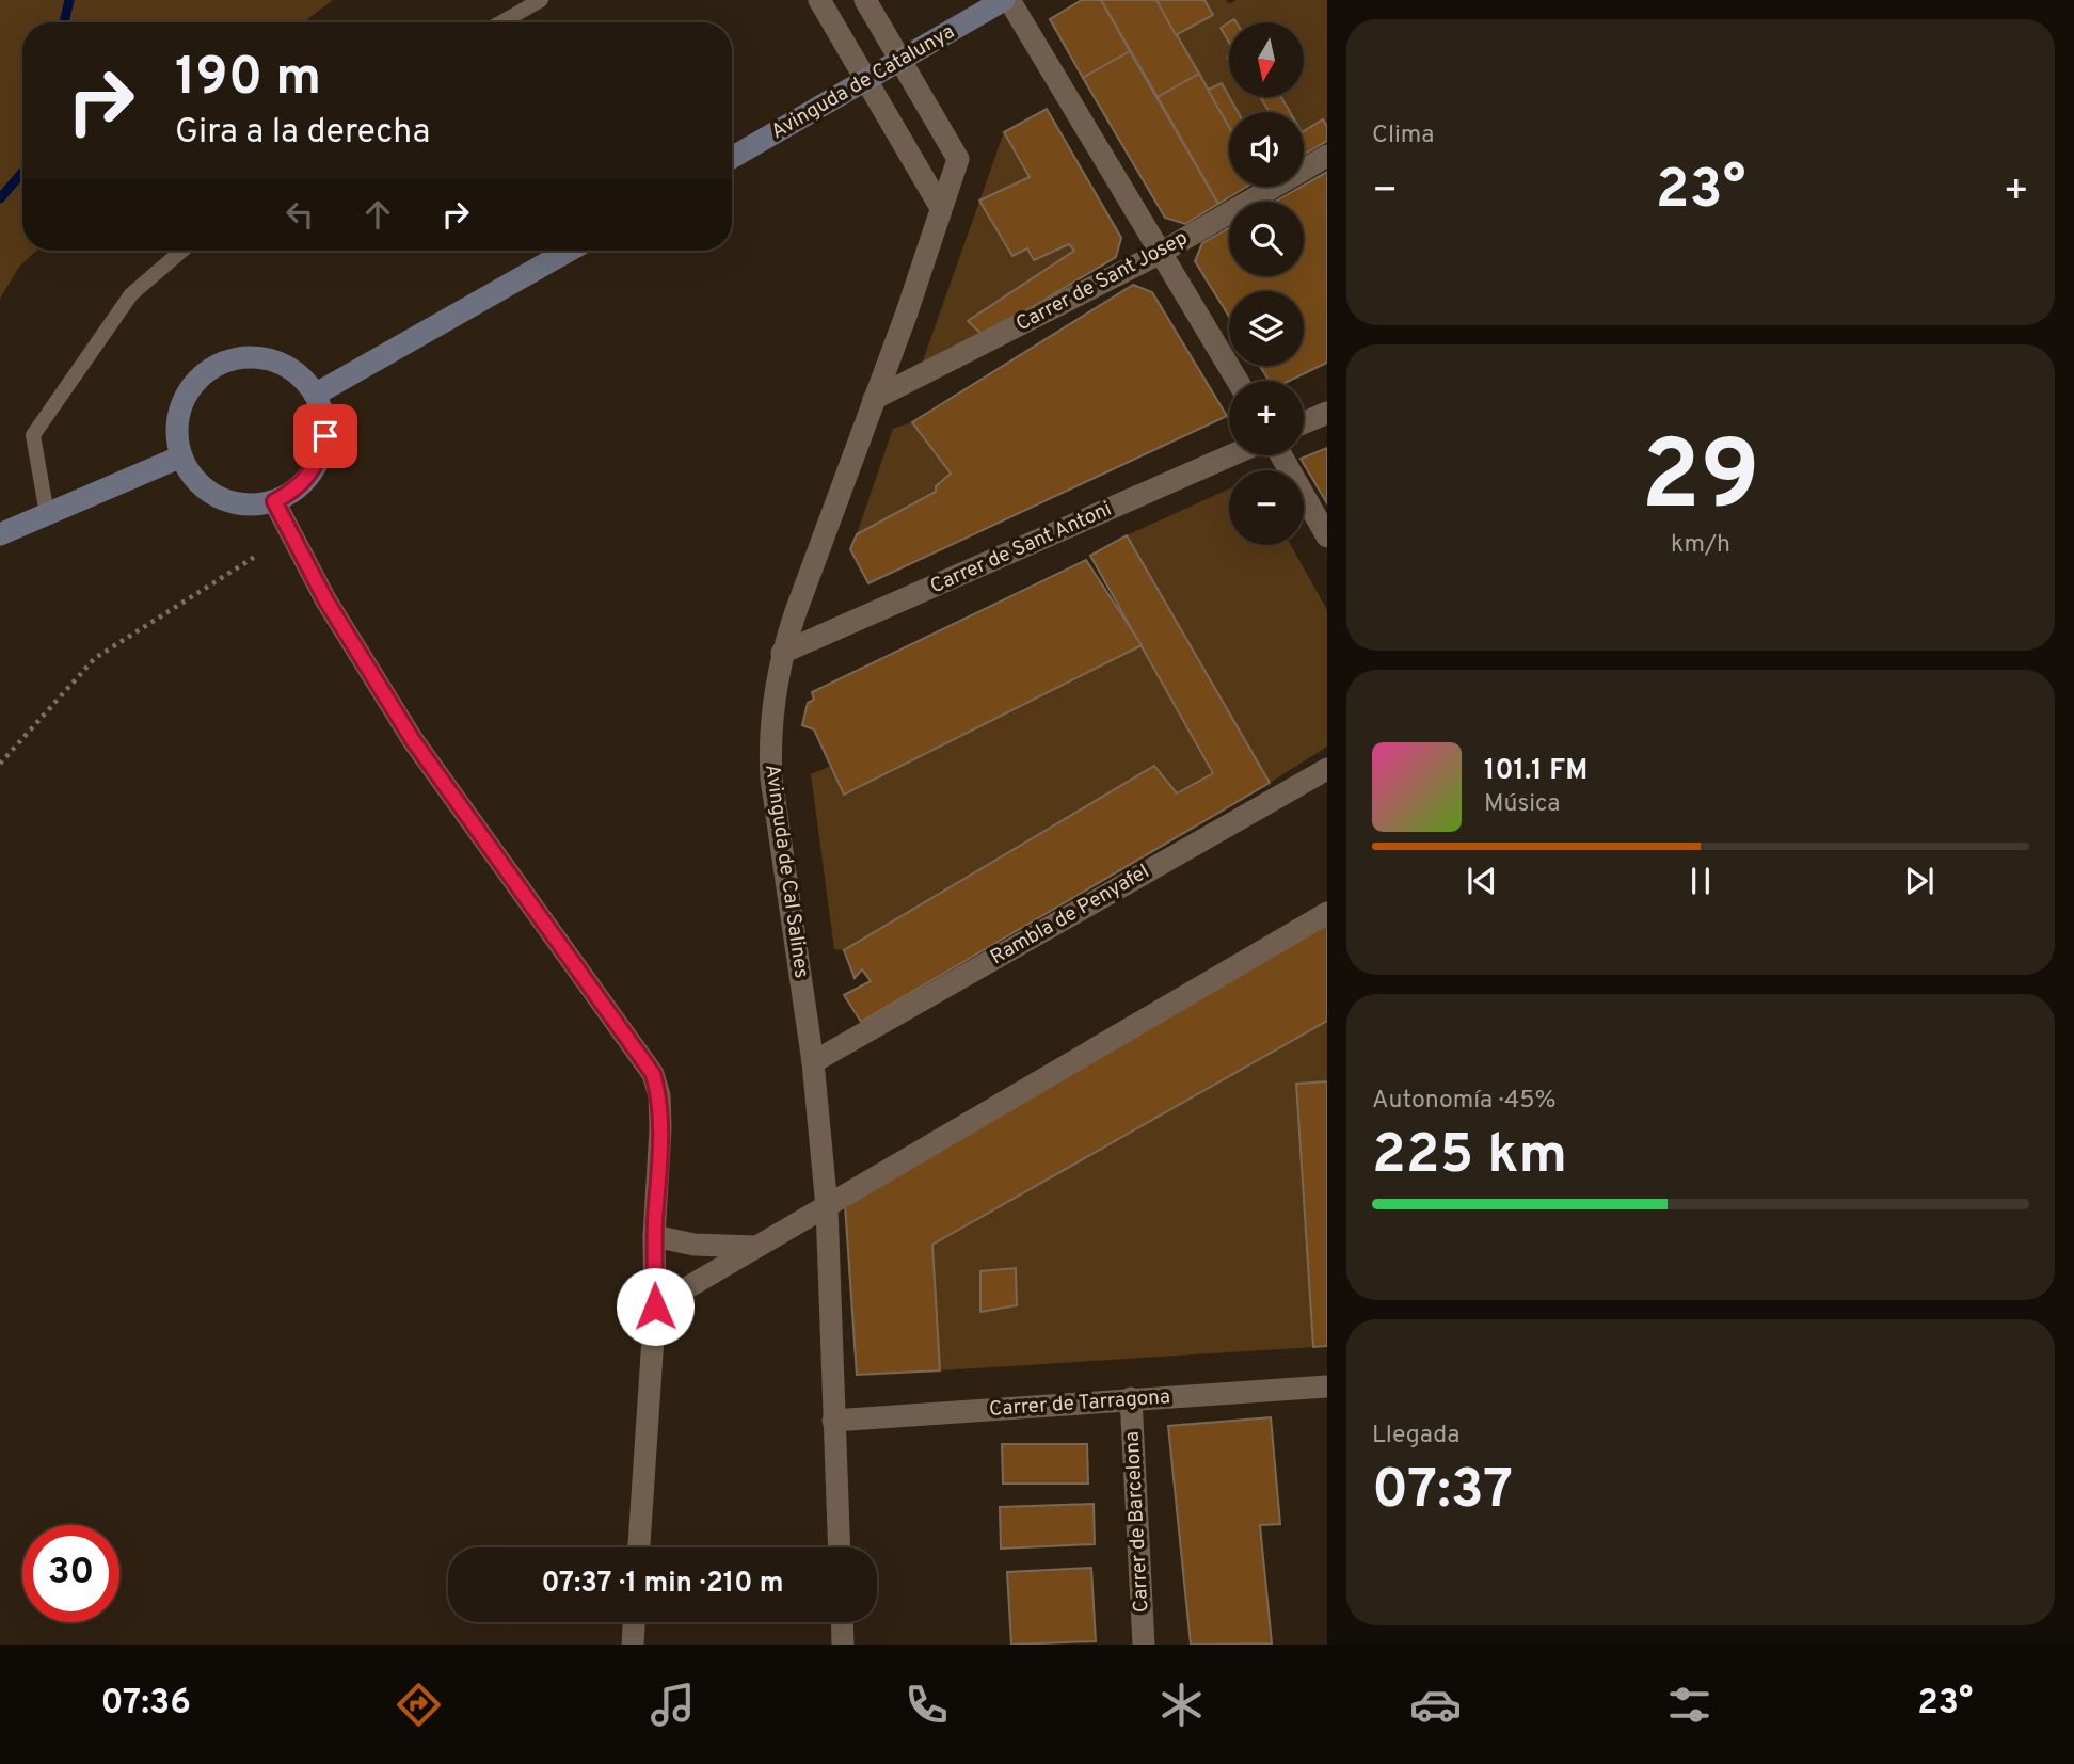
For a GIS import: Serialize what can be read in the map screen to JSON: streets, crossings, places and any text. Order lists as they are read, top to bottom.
{
  "streets": {
    "street": [
      "Avinguda de Catalunya",
      "Carrer de Sant Josep",
      "Carrer de Sant Antoni",
      "Avinguda de Cal Salines",
      "Rambla de Penyafel",
      "Carrer de Tarragona",
      "Carrer de Barcelona"
    ]
  },
  "crossings": [
    ["Avinguda de Catalunya", "Avinguda de Cal Salines"],
    ["Carrer de Sant Josep", "Avinguda de Cal Salines"],
    ["Carrer de Sant Antoni", "Avinguda de Cal Salines"],
    ["Avinguda de Cal Salines", "Rambla de Penyafel"],
    ["Avinguda de Cal Salines", "Carrer de Tarragona"],
    ["Carrer de Tarragona", "Carrer de Barcelona"]
  ],
  "north": "bottom",
  "page": {
    "tile": [
      "Clima",
      ["29", "km/h"],
      ["Autonomía · 45%", "225 km"],
      ["Llegada", "07:37"]
    ],
    "map_buttons": ["+", "−"],
    "turn": ["190 m", "Gira a la derecha"],
    "heat": ["−", "23°", "+"],
    "song": ["101.1 FM", "Música"],
    "limit": "30",
    "trip": "07:37 · 1 min · 210 m",
    "tabs": ["07:36", "23°"]
  }
}
